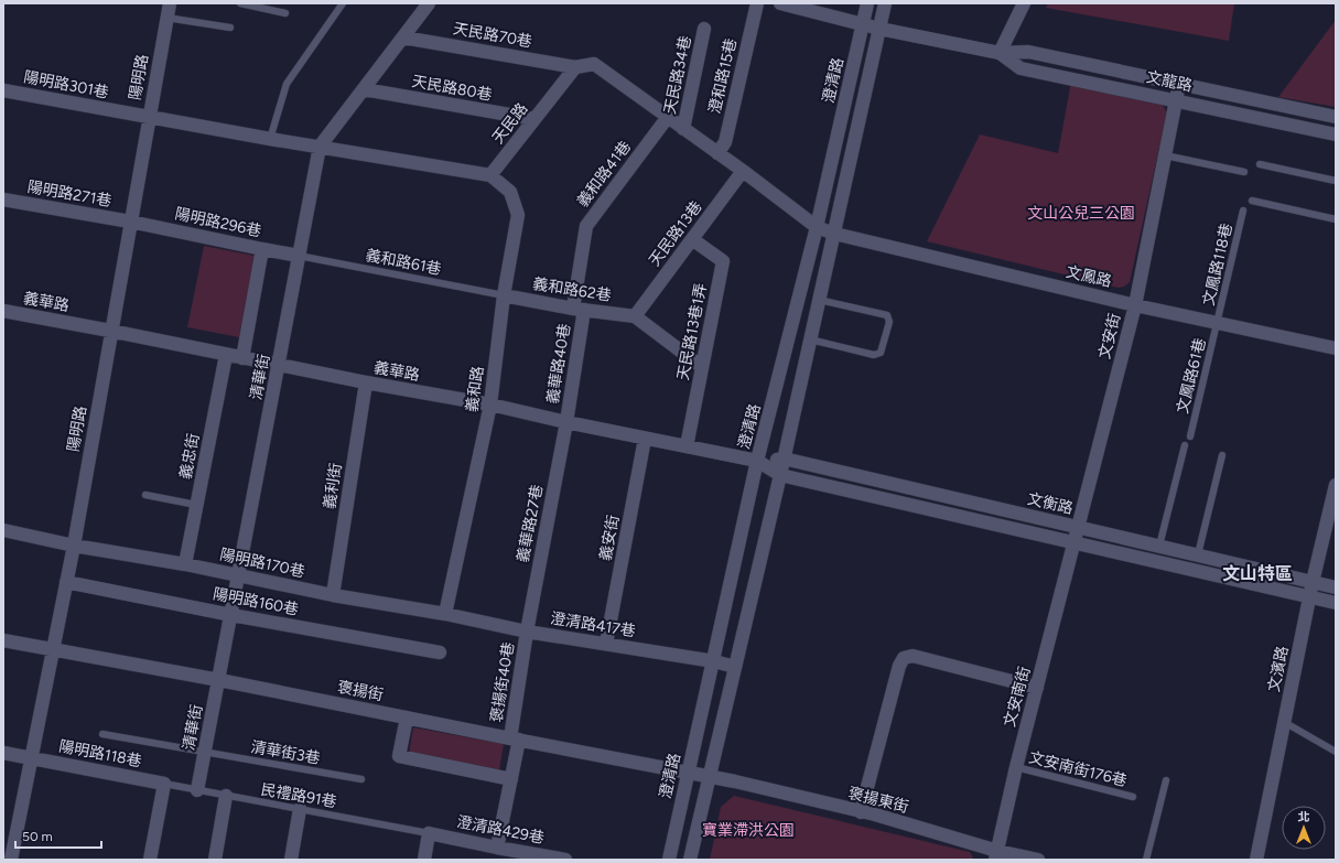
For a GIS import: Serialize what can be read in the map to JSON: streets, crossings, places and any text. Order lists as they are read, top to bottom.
{
  "streets": {
    "street": [
      "天民路70巷",
      "天民路34巷",
      "澄和路15巷",
      "陽明路",
      "澄清路",
      "文龍路",
      "陽明路301巷",
      "天民路80巷",
      "天民路",
      "義和路41巷",
      "陽明路271巷",
      "陽明路296巷",
      "天民路13巷",
      "文鳳路",
      "義和路62巷",
      "義華路",
      "天民路13巷1弄",
      "文安街",
      "義華路40巷",
      "清華街",
      "義和路",
      "義忠街",
      "義利街",
      "文衡路",
      "義華路27巷",
      "義安街",
      "陽明路170巷",
      "陽明路160巷",
      "澄清路417巷",
      "文濱路",
      "褒揚街40巷",
      "褒揚街",
      "文安南街",
      "陽明路118巷",
      "褒揚東街",
      "澄清路429巷"
    ],
    "lane": [
      "義和路61巷",
      "文鳳路118巷",
      "文鳳路61巷",
      "清華街3巷",
      "文安南街176巷",
      "民禮路91巷"
    ]
  },
  "crossings": [
    ["天民路70巷", "天民路"],
    ["天民路70巷", "清華街"],
    ["陽明路", "陽明路301巷"],
    ["陽明路", "陽明路271巷"],
    ["陽明路", "陽明路296巷"],
    ["陽明路", "義華路"],
    ["陽明路", "陽明路170巷"],
    ["陽明路", "陽明路160巷"],
    ["陽明路", "褒揚街"],
    ["陽明路", "陽明路118巷"],
    ["澄清路", "文龍路"],
    ["澄清路", "義華路"],
    ["澄清路", "文衡路"],
    ["澄清路", "澄清路417巷"],
    ["澄清路", "褒揚街"],
    ["文龍路", "文安街"],
    ["天民路80巷", "天民路"],
    ["天民路80巷", "清華街"],
    ["天民路", "義和路"],
    ["義和路41巷", "義和路62巷"],
    ["義和路41巷", "義華路40巷"],
    ["陽明路271巷", "陽明路296巷"],
    ["陽明路296巷", "義和路61巷"],
    ["陽明路296巷", "清華街"],
    ["天民路13巷", "義和路62巷"],
    ["天民路13巷", "天民路13巷1弄"],
    ["義和路61巷", "義和路62巷"],
    ["義和路61巷", "清華街"],
    ["義和路61巷", "義和路"],
    ["文鳳路118巷", "文鳳路"],
    ["文鳳路118巷", "文鳳路61巷"],
    ["文鳳路", "文安街"],
    ["文鳳路", "文鳳路61巷"],
    ["義和路62巷", "義華路40巷"],
    ["義和路62巷", "義和路"],
    ["義華路", "天民路13巷1弄"],
    ["義華路", "義華路40巷"],
    ["義華路", "清華街"],
    ["義華路", "義和路"],
    ["義華路", "義忠街"],
    ["義華路", "義利街"],
    ["義華路", "文衡路"],
    ["義華路", "義華路27巷"],
    ["義華路", "義安街"],
    ["文安街", "文衡路"],
    ["文安街", "文安南街"],
    ["義華路40巷", "義華路27巷"],
    ["清華街", "陽明路170巷"],
    ["清華街", "陽明路160巷"],
    ["清華街", "褒揚街"],
    ["清華街", "清華街3巷"],
    ["清華街", "民禮路91巷"],
    ["義和路", "陽明路170巷"],
    ["義和路", "澄清路417巷"],
    ["義忠街", "陽明路170巷"],
    ["義利街", "陽明路170巷"],
    ["文衡路", "文濱路"],
    ["義華路27巷", "澄清路417巷"],
    ["義華路27巷", "褒揚街40巷"],
    ["義安街", "澄清路417巷"],
    ["陽明路170巷", "澄清路417巷"],
    ["澄清路417巷", "褒揚街40巷"],
    ["褒揚街40巷", "褒揚街"],
    ["褒揚街40巷", "澄清路429巷"],
    ["褒揚街", "褒揚東街"],
    ["文安南街", "文安南街176巷"],
    ["文安南街", "褒揚東街"],
    ["陽明路118巷", "民禮路91巷"],
    ["民禮路91巷", "澄清路429巷"]
  ],
  "districts": ["文山特區"],
  "parks": ["文山公兒三公園", "寶業滯洪公園"],
  "scale_bar": "50 m",
  "north": "top"
}
